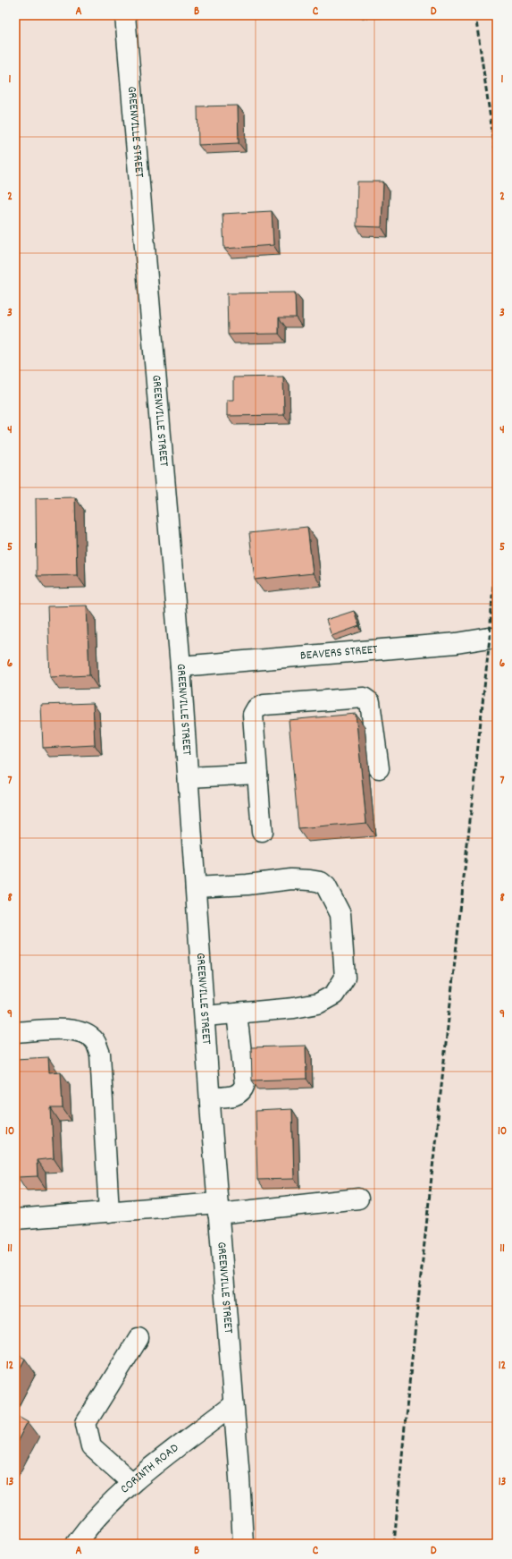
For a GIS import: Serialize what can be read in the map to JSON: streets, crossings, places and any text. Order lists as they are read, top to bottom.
{
  "streets": {
    "main road": ["GREENVILLE STREET", "BEAVERS STREET", "CORINTH ROAD"]
  },
  "crossings": [
    ["GREENVILLE STREET", "BEAVERS STREET"],
    ["GREENVILLE STREET", "CORINTH ROAD"]
  ],
  "grid": {
    "columns": [
      "A",
      "B",
      "C",
      "D"
    ],
    "rows": [
      "1",
      "2",
      "3",
      "4",
      "5",
      "6",
      "7",
      "8",
      "9",
      "10",
      "11",
      "12",
      "13"
    ]
  }
}
